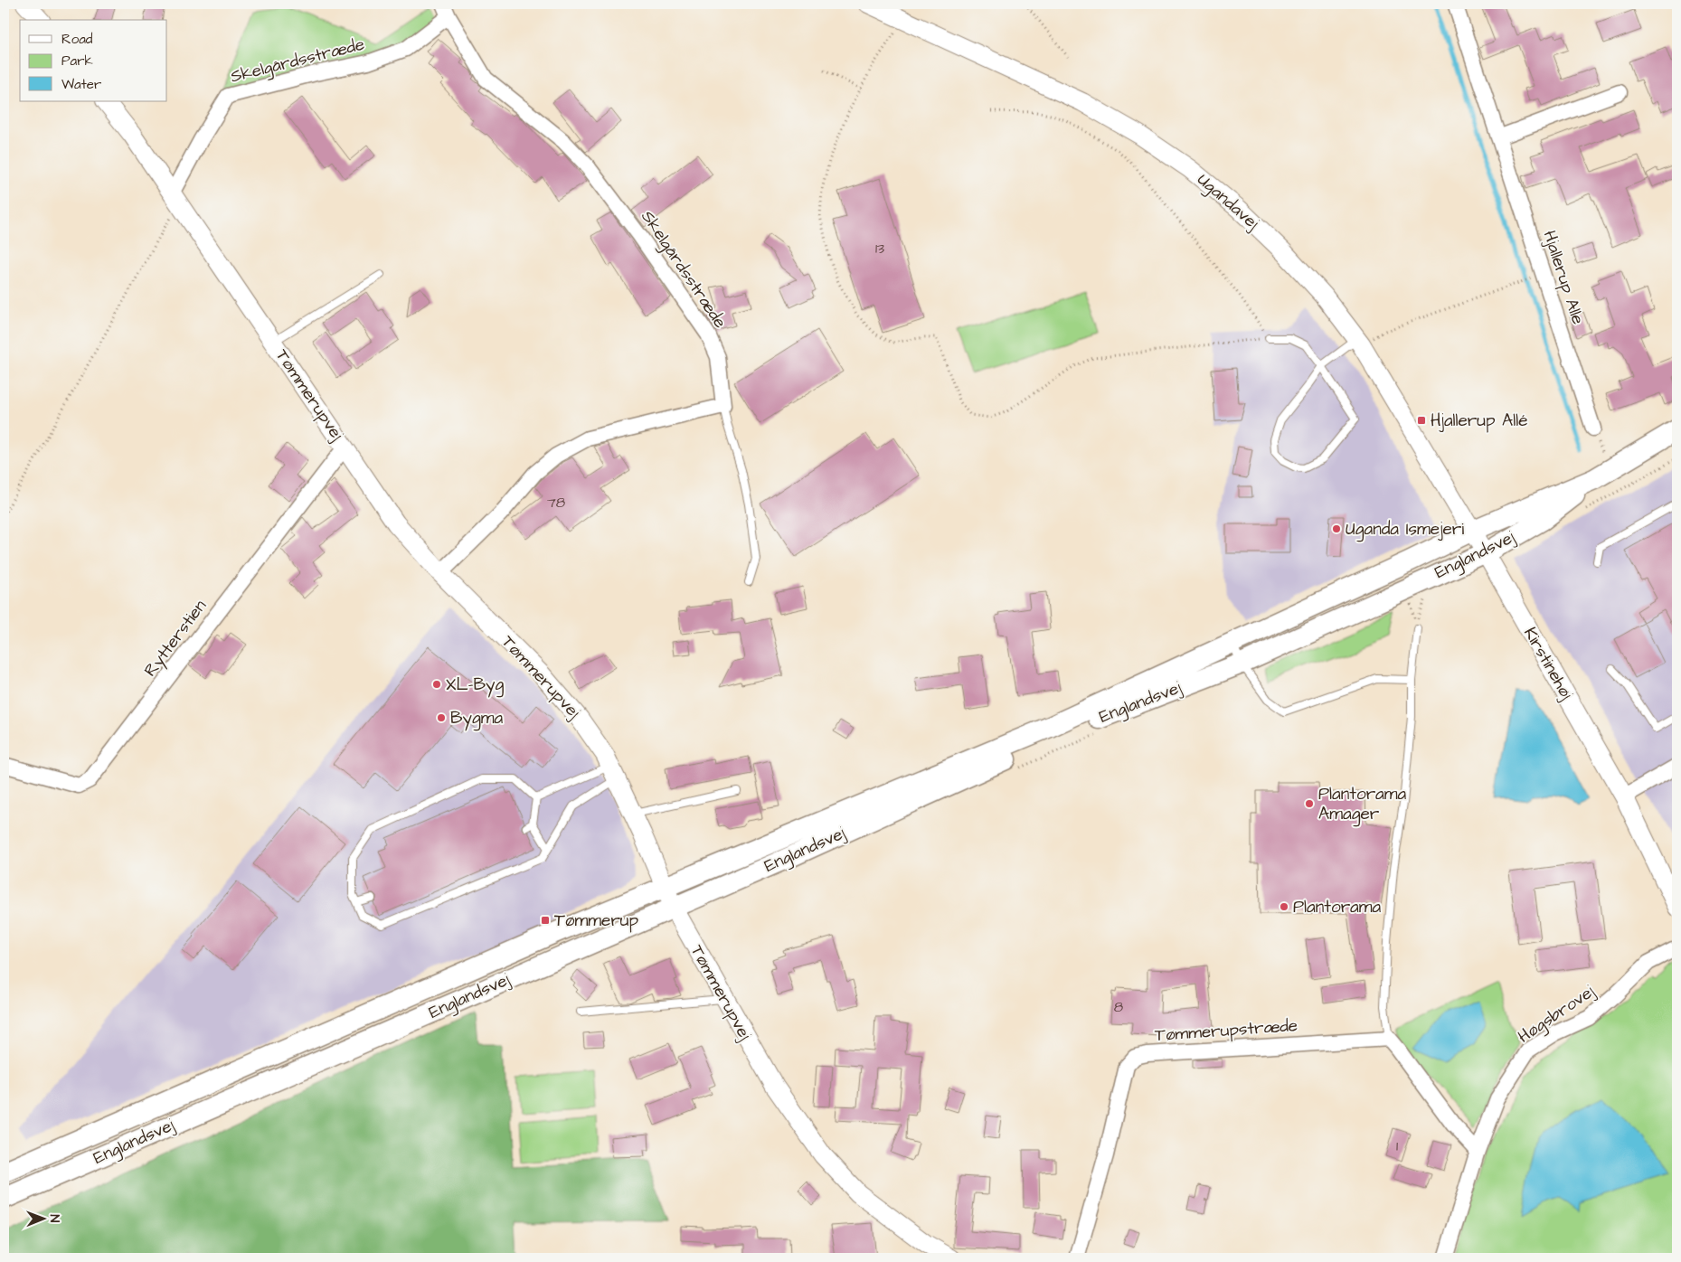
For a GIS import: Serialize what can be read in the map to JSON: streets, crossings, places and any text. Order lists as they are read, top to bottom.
{
  "streets": {
    "main road": ["Englandsvej"],
    "street": [
      "Skelgårdsstræde",
      "Ugandavej",
      "Hjallerup Alle",
      "Tømmerupvej",
      "Rytterstien",
      "Kirstinehøj",
      "Høgsbrovej",
      "Tømmerupstræde"
    ]
  },
  "crossings": [
    ["Skelgårdsstræde", "Tømmerupvej"],
    ["Ugandavej", "Englandsvej"],
    ["Ugandavej", "Kirstinehøj"],
    ["Tømmerupvej", "Englandsvej"],
    ["Tømmerupvej", "Rytterstien"],
    ["Englandsvej", "Kirstinehøj"]
  ],
  "places": {
    "transit": ["Hjallerup Allé", "Tømmerup"],
    "other": [
      "Uganda Ismejeri",
      "XL-Byg",
      "Bygma",
      "Plantorama Amager",
      "Plantorama"
    ]
  },
  "house_numbers": [
    "13",
    "78",
    "8",
    "1"
  ],
  "legend": ["Road", "Park", "Water"],
  "north": "right"
}
